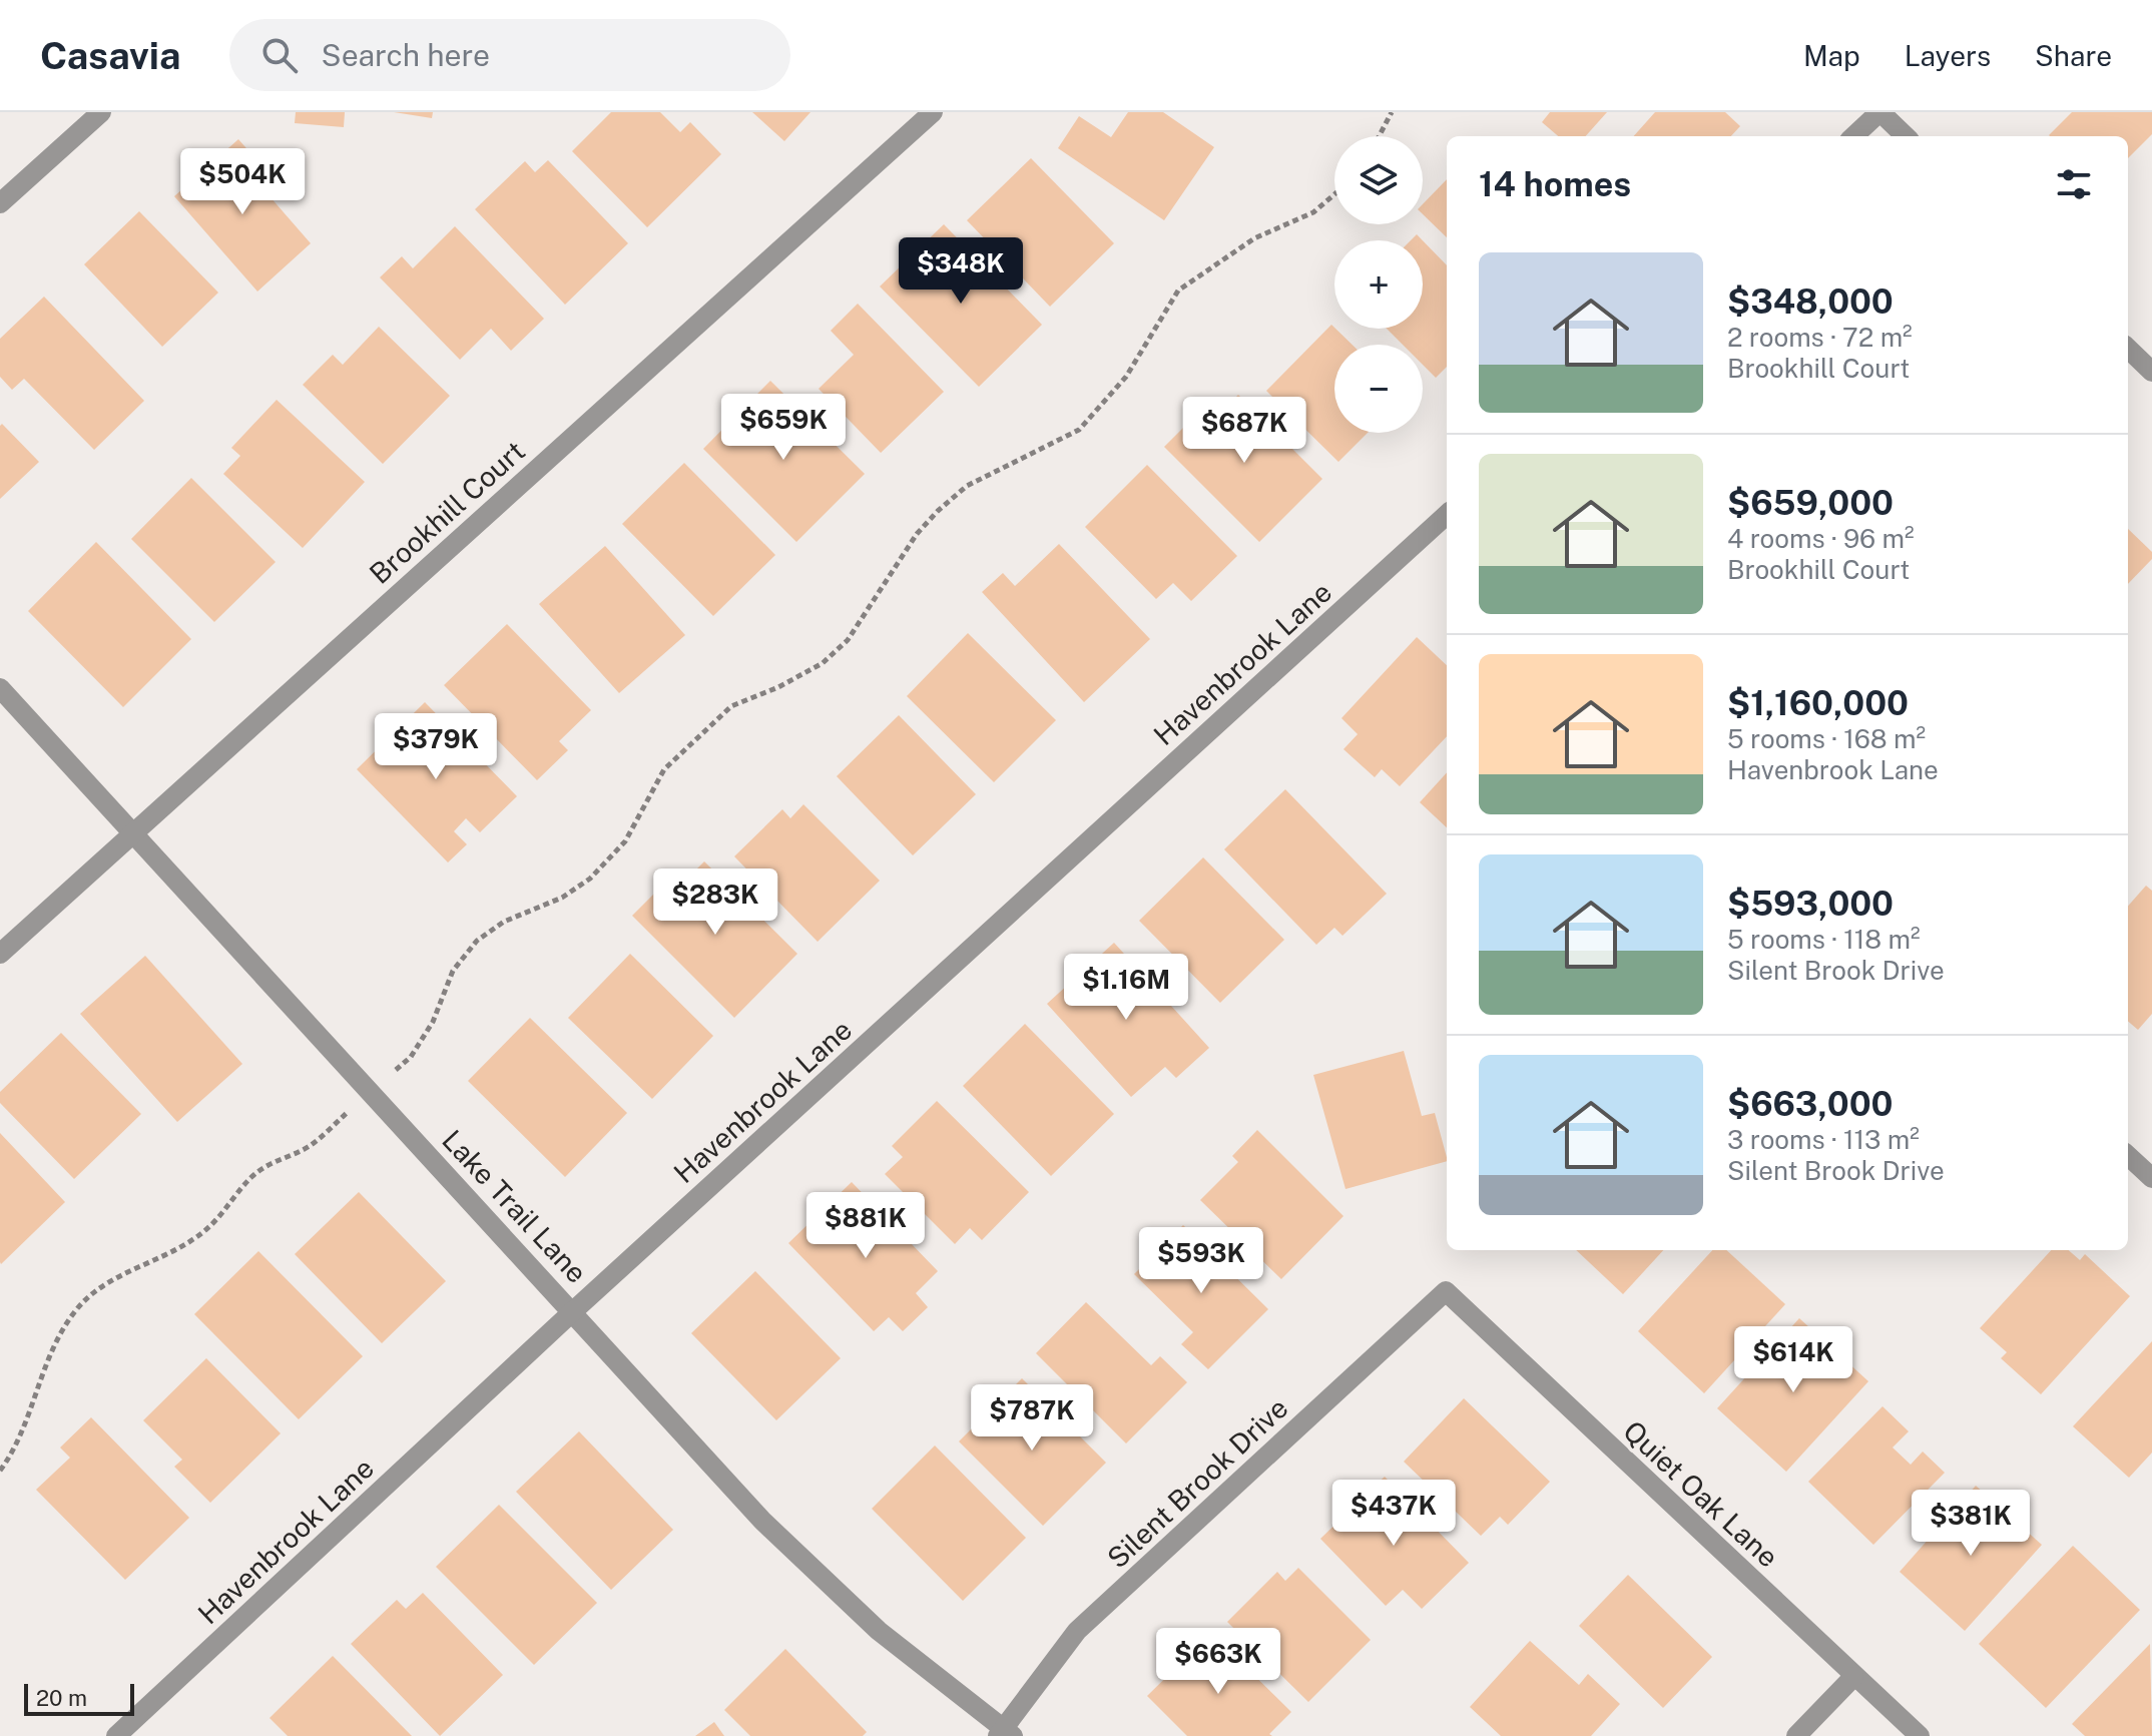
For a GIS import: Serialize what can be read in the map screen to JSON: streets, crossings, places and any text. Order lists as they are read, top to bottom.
{
  "streets": {
    "street": [
      "Brookhill Court",
      "Havenbrook Lane",
      "Lake Trail Lane",
      "Silent Brook Drive",
      "Quiet Oak Lane"
    ]
  },
  "crossings": [
    ["Brookhill Court", "Lake Trail Lane"],
    ["Havenbrook Lane", "Lake Trail Lane"],
    ["Lake Trail Lane", "Silent Brook Drive"],
    ["Silent Brook Drive", "Quiet Oak Lane"]
  ],
  "scale_bar": "20 m",
  "page": {
    "header": "Casavia",
    "search": "Search here",
    "nav": ["Map", "Layers", "Share"],
    "map_buttons": ["+", "−"],
    "heading": "14 homes",
    "price": [
      "$504K",
      "$348K",
      "$659K",
      "$687K",
      "$379K",
      "$283K",
      "$1.16M",
      "$881K",
      "$593K",
      "$614K",
      "$787K",
      "$437K",
      "$381K",
      "$663K"
    ],
    "list": [
      {
        "name": "$348,000",
        "note": "2 rooms · 72 m² · Brookhill Court"
      },
      {
        "name": "$659,000",
        "note": "4 rooms · 96 m² · Brookhill Court"
      },
      {
        "name": "$1,160,000",
        "note": "5 rooms · 168 m² · Havenbrook Lane"
      },
      {
        "name": "$593,000",
        "note": "5 rooms · 118 m² · Silent Brook Drive"
      },
      {
        "name": "$663,000",
        "note": "3 rooms · 113 m² · Silent Brook Drive"
      }
    ],
    "scale": "20 m"
  }
}
